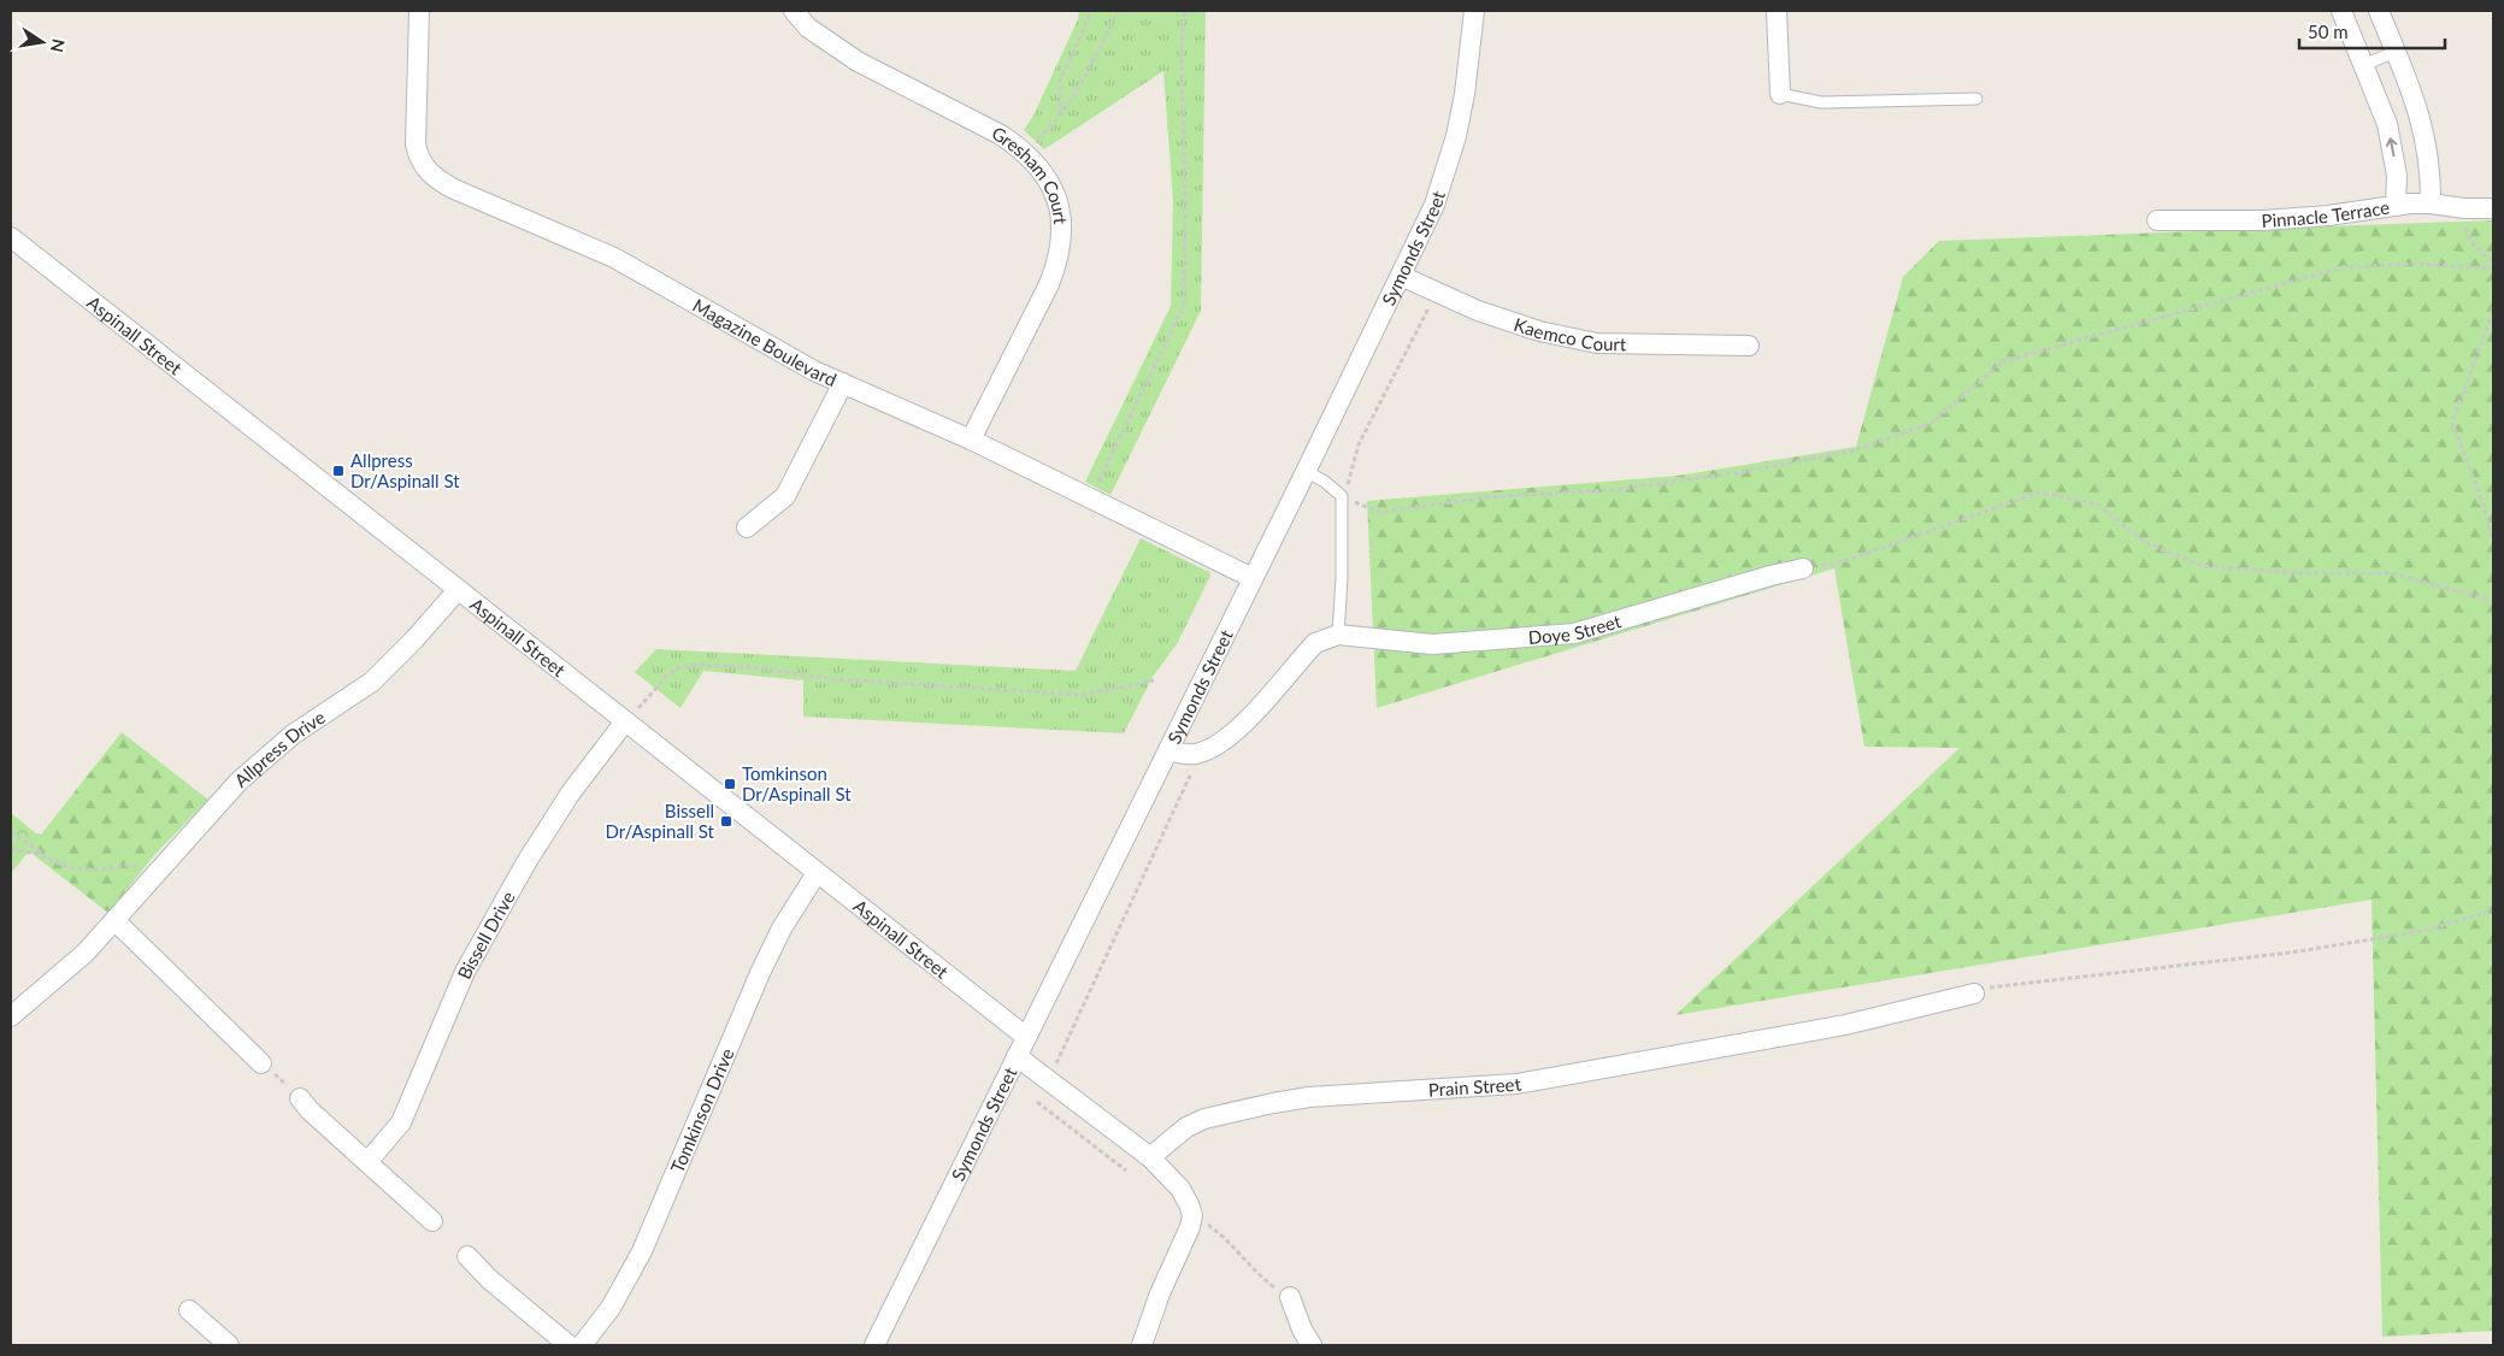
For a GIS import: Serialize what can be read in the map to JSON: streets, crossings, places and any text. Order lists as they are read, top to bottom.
{
  "streets": {
    "street": [
      "Gresham Court",
      "Pinnacle Terrace",
      "Symonds Street",
      "Kaemco Court",
      "Aspinall Street",
      "Magazine Boulevard",
      "Doye Street",
      "Allpress Drive",
      "Bissell Drive",
      "Prain Street",
      "Tomkinson Drive"
    ]
  },
  "crossings": [
    ["Gresham Court", "Magazine Boulevard"],
    ["Symonds Street", "Kaemco Court"],
    ["Symonds Street", "Aspinall Street"],
    ["Symonds Street", "Magazine Boulevard"],
    ["Aspinall Street", "Allpress Drive"],
    ["Aspinall Street", "Bissell Drive"],
    ["Aspinall Street", "Tomkinson Drive"]
  ],
  "places": {
    "transit": ["Allpress Dr/Aspinall St", "Tomkinson Dr/Aspinall St", "Bissell Dr/Aspinall St"]
  },
  "scale_bar": "50 m",
  "north": "right"
}
